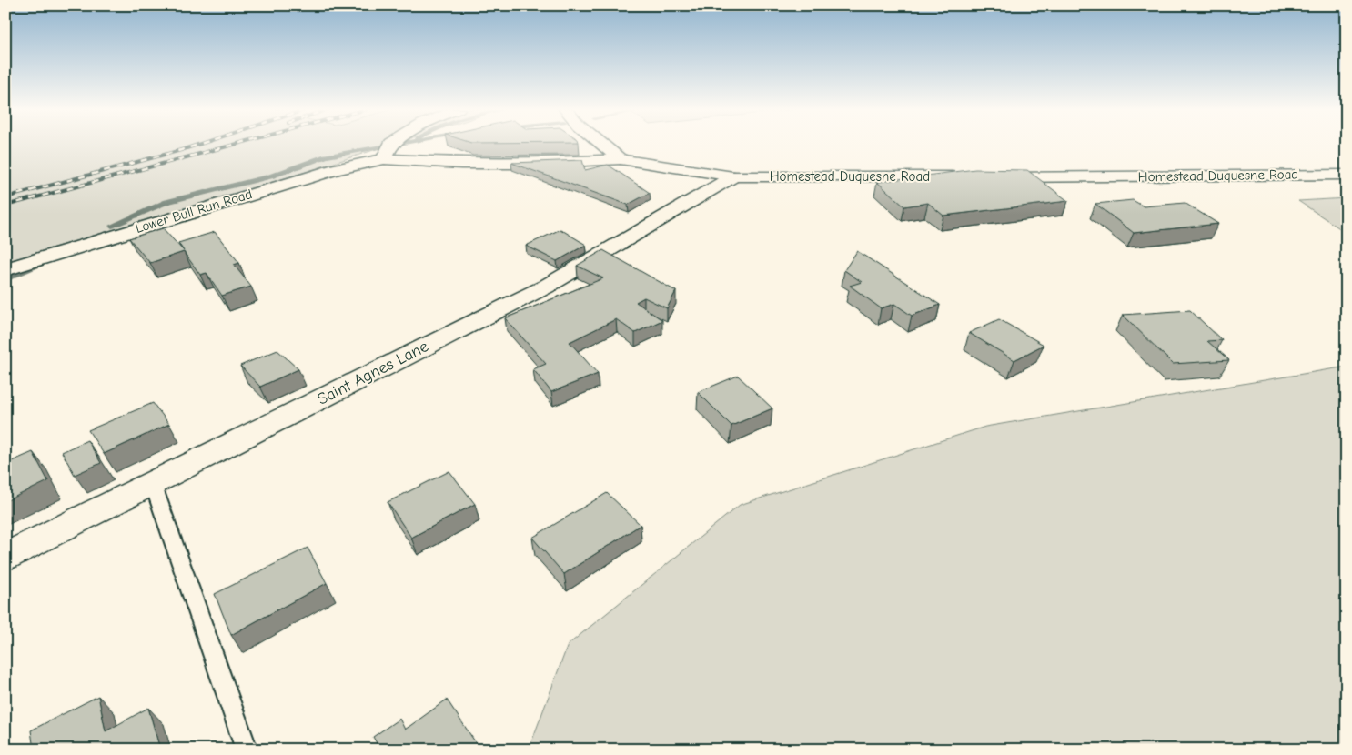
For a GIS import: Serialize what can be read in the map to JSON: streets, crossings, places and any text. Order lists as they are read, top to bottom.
{
  "streets": {
    "street": ["Homestead Duquesne Road", "Lower Bull Run Road", "Saint Agnes Lane"]
  },
  "crossings": [
    ["Homestead Duquesne Road", "Lower Bull Run Road"],
    ["Homestead Duquesne Road", "Saint Agnes Lane"]
  ]
}
